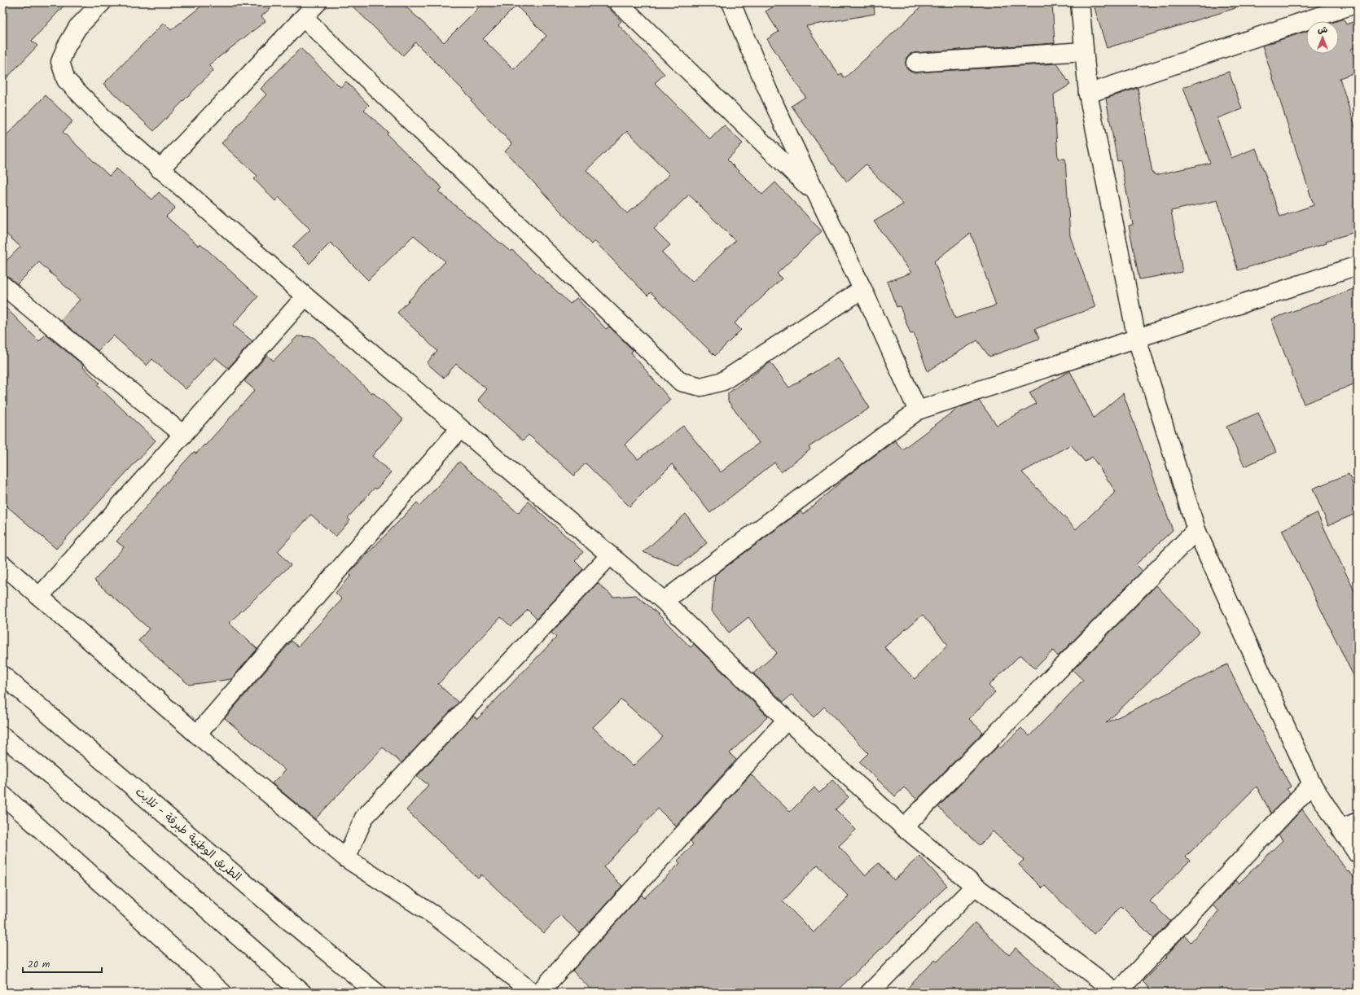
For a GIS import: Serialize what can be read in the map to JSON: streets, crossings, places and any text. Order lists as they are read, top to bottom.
{
  "streets": {
    "street": ["الطريق الوطنية طبرقة - تلابت"]
  },
  "scale_bar": "20 m",
  "north": "top"
}
